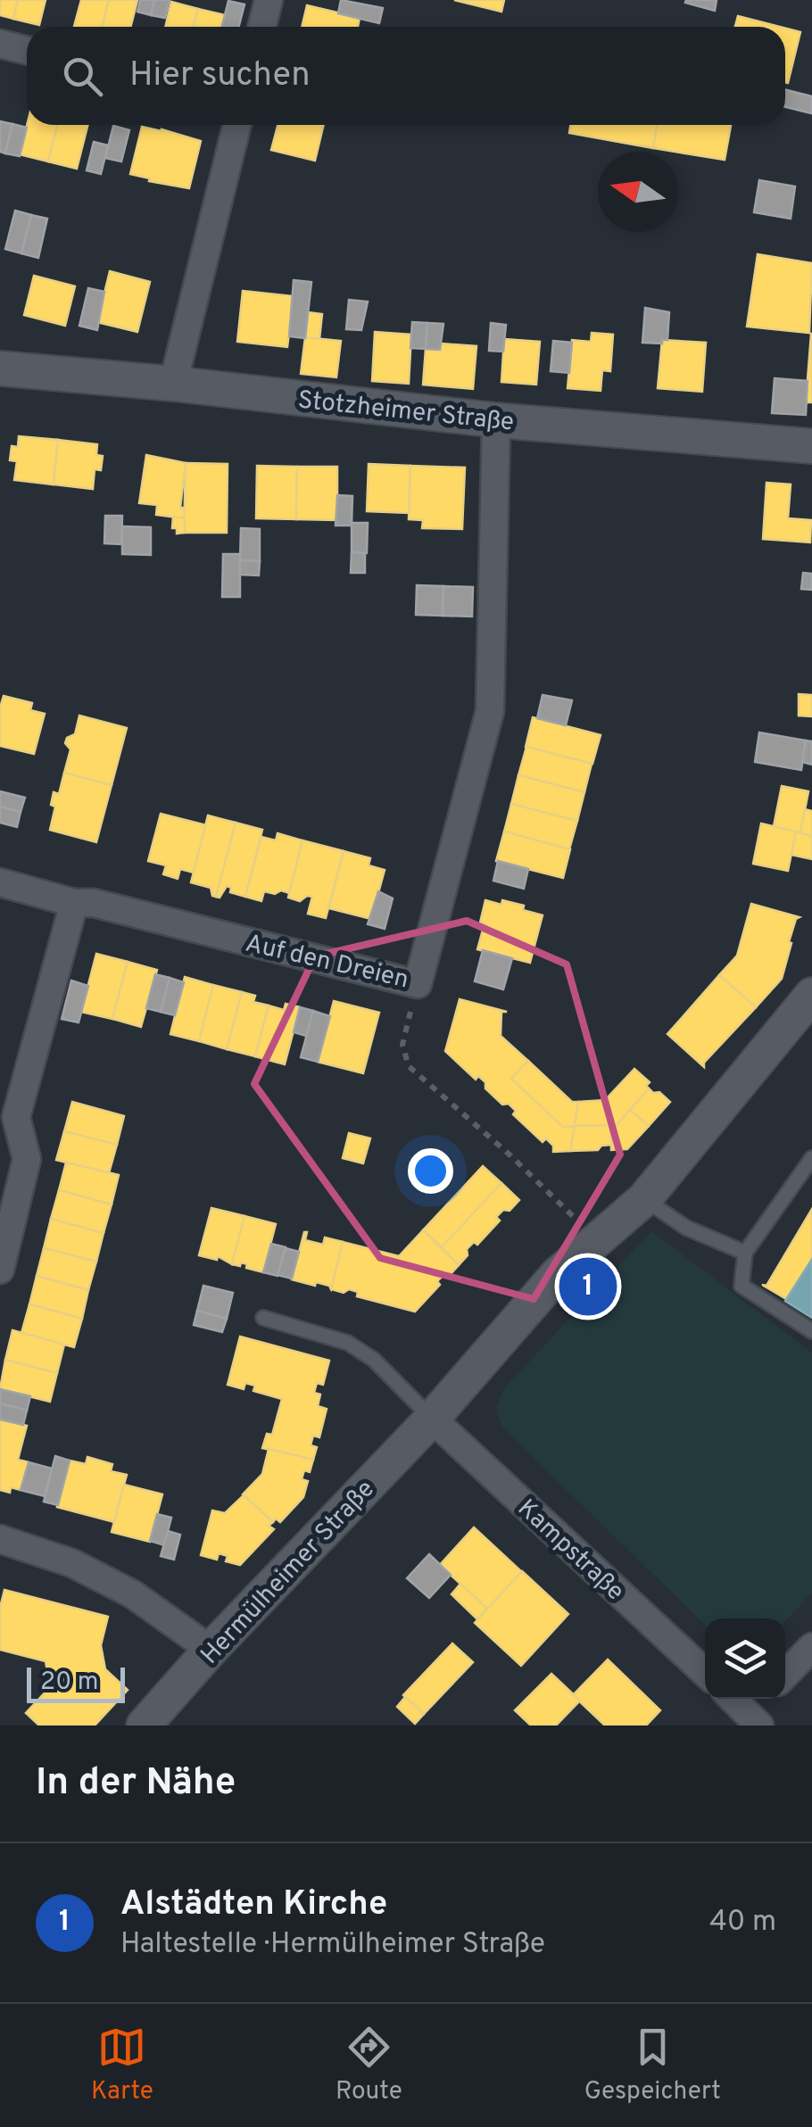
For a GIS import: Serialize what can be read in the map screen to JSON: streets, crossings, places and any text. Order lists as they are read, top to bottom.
{
  "streets": {
    "street": [
      "Stotzheimer Straße",
      "Auf den Dreien",
      "Kampstraße",
      "Hermülheimer Straße"
    ]
  },
  "crossings": [
    ["Stotzheimer Straße", "Auf den Dreien"],
    ["Kampstraße", "Hermülheimer Straße"]
  ],
  "scale_bar": "20 m",
  "north": "left",
  "page": {
    "search": "Hier suchen",
    "pins": "1",
    "scale": "20 m",
    "heading": "In der Nähe",
    "list": [
      {
        "mark": "1",
        "name": "Alstädten Kirche",
        "note": "Haltestelle · Hermülheimer Straße",
        "value": "40 m"
      }
    ],
    "nav": ["Karte", "Route", "Gespeichert"]
  }
}
